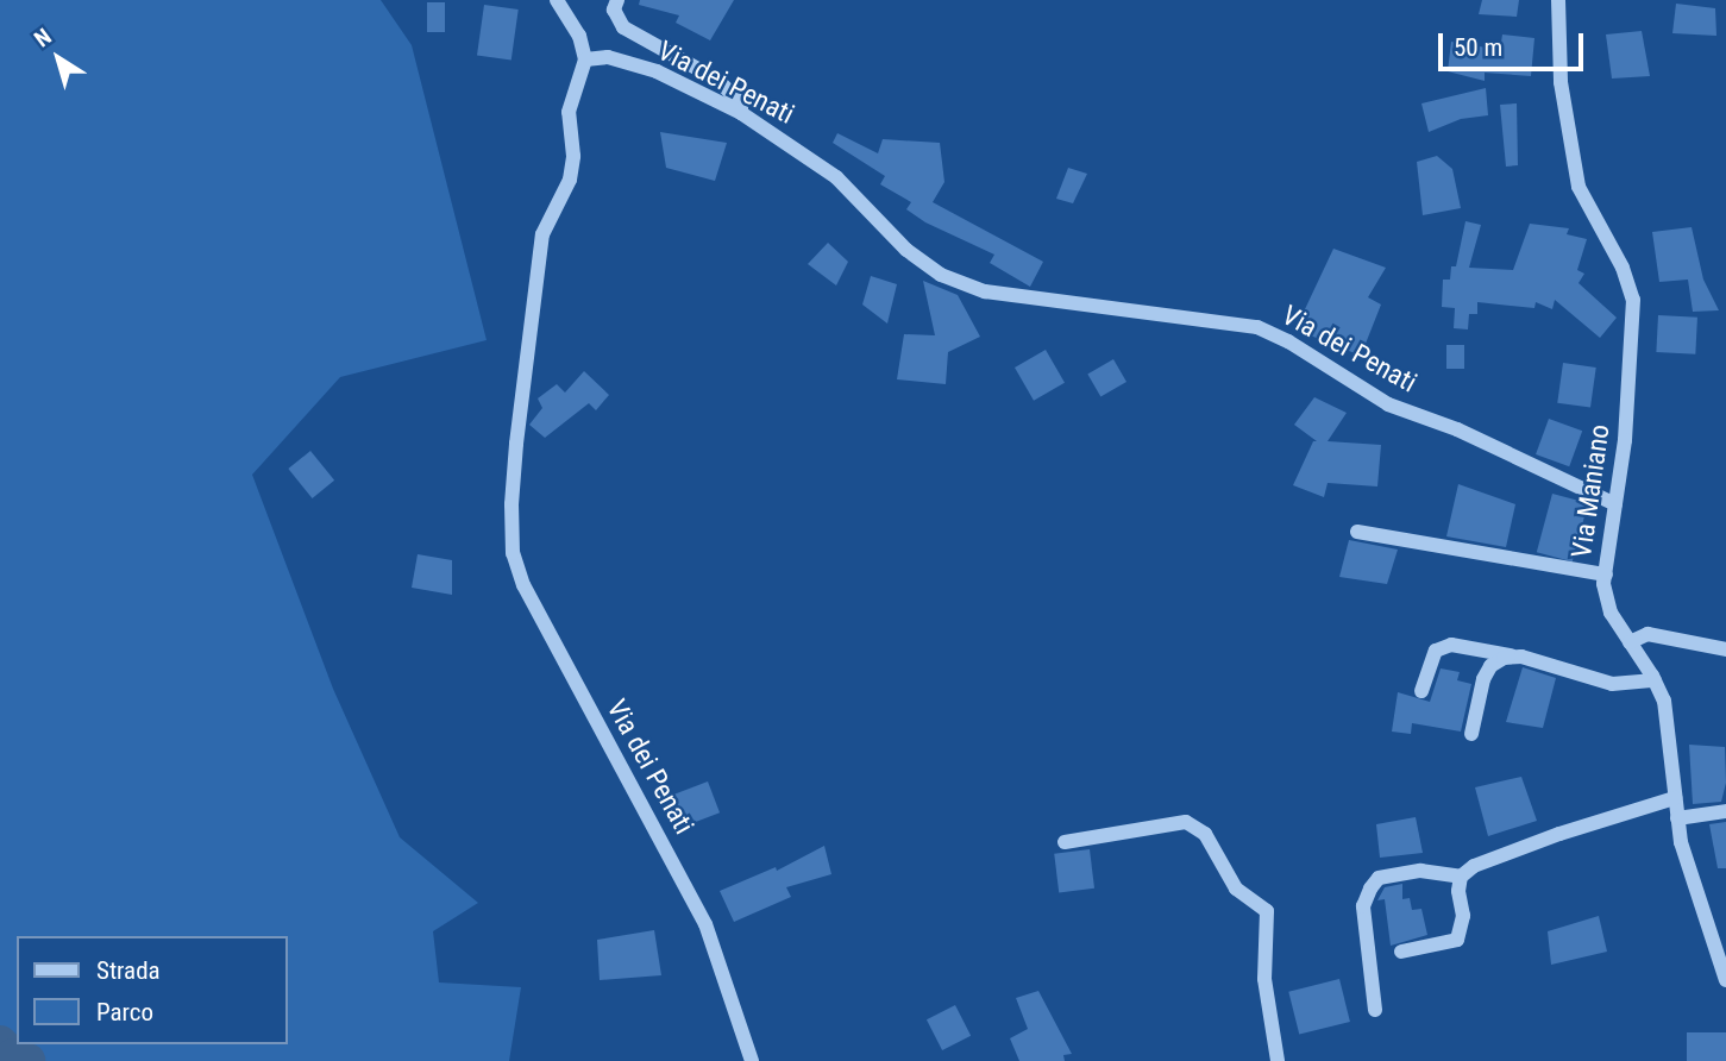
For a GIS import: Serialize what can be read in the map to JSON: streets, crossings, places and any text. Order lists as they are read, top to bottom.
{
  "streets": {
    "street": ["Via dei Penati", "Via Maniano"]
  },
  "crossings": [
    ["Via dei Penati", "Via Maniano"]
  ],
  "legend": ["Strada", "Parco"],
  "scale_bar": "50 m",
  "north": "top left"
}
